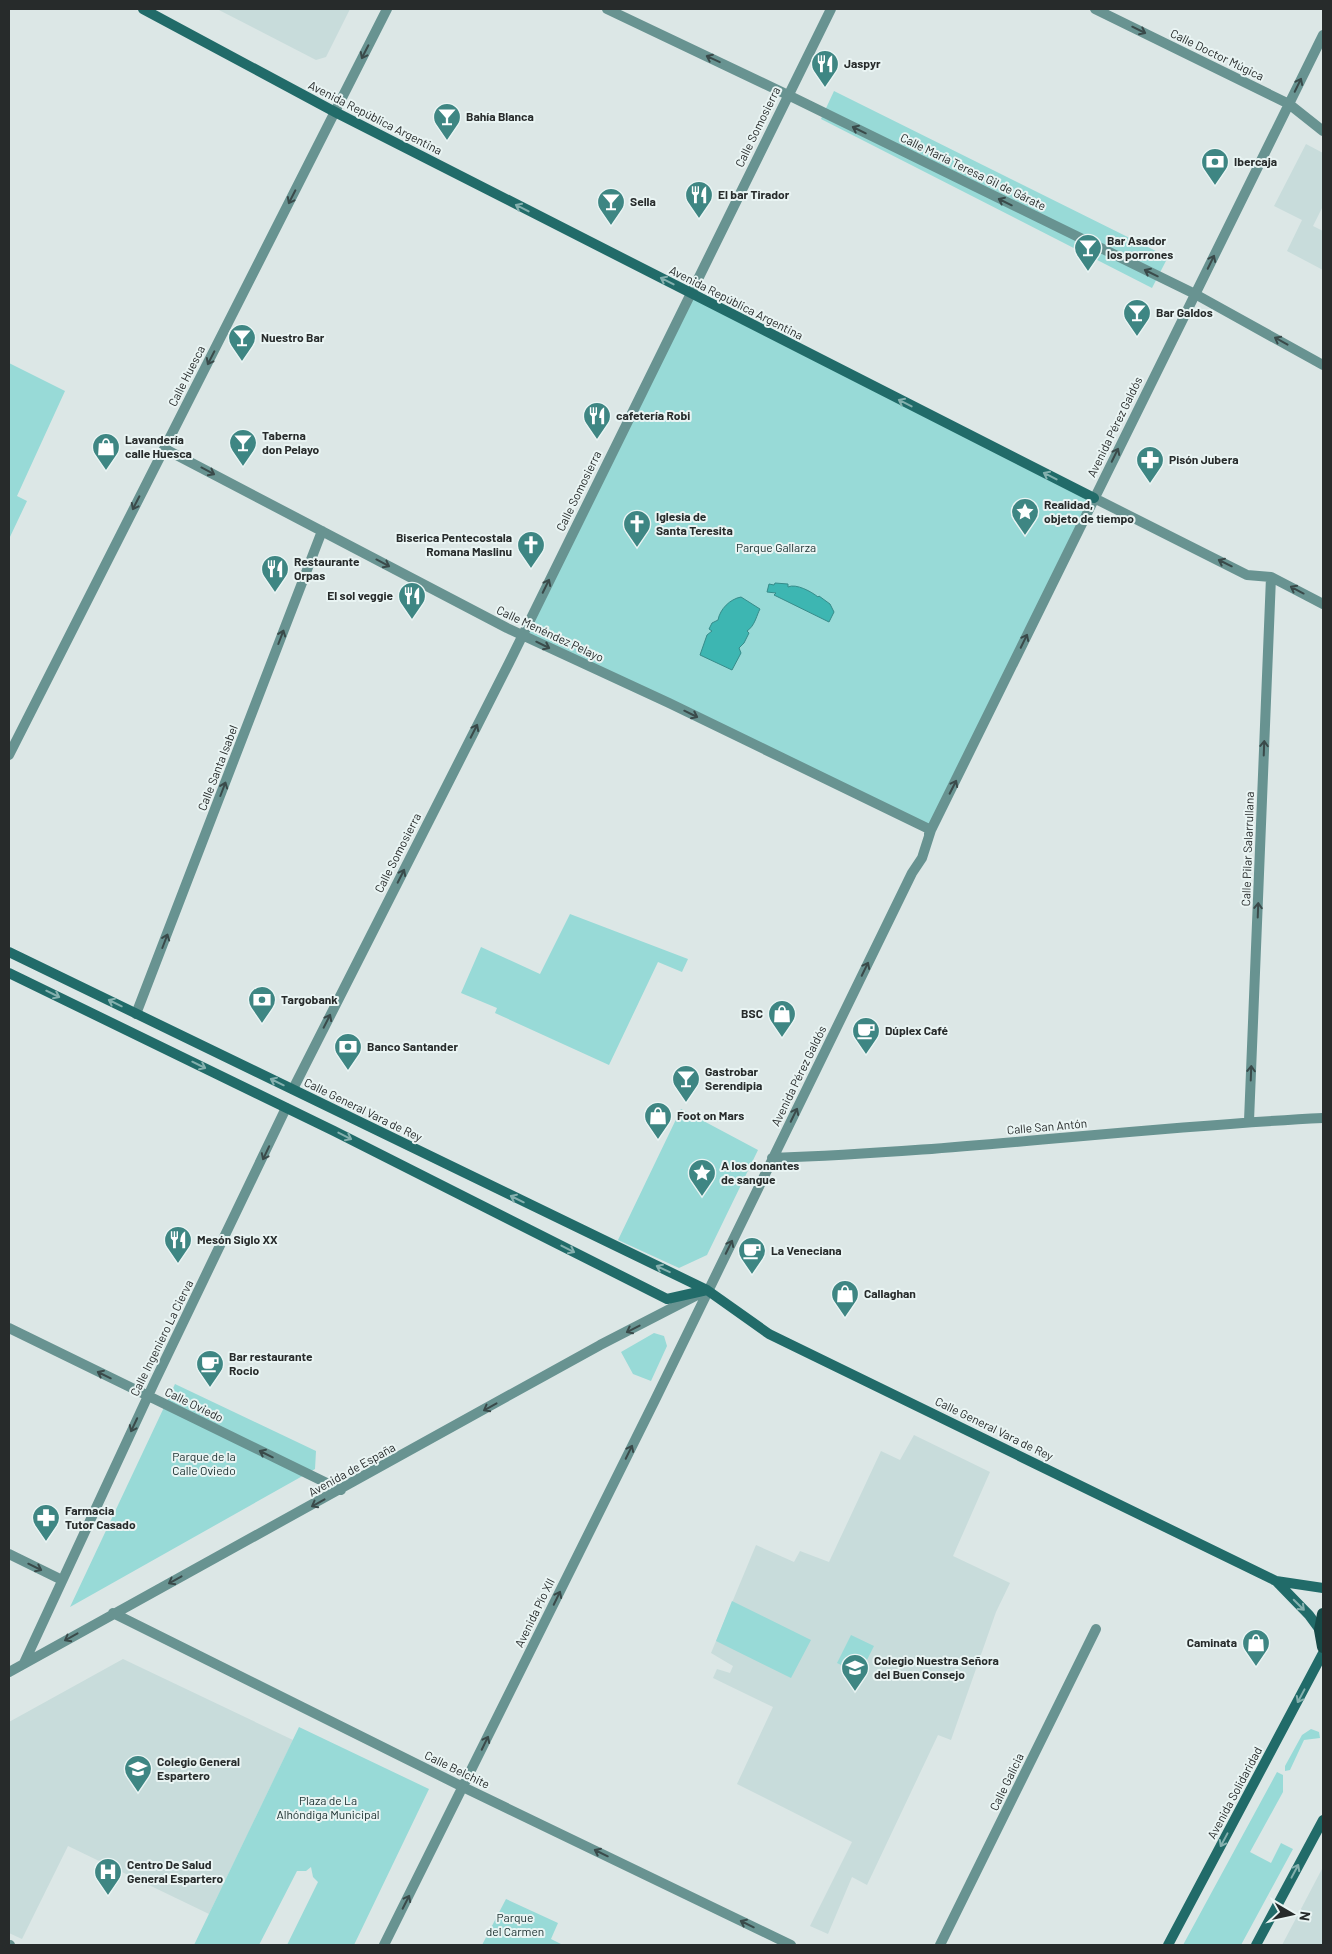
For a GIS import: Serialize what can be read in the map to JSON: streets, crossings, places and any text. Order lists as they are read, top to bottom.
{
  "streets": {
    "main road": ["Avenida República Argentina", "Calle General Vara de Rey", "Avenida Solidaridad"],
    "street": [
      "Calle Doctor Múgica",
      "Calle Somosierra",
      "Calle María Teresa Gil de Gárate",
      "Calle Huesca",
      "Avenida Pérez Galdós",
      "Calle Menéndez Pelayo",
      "Calle Santa Isabel",
      "Calle Pilar Salarrullana",
      "Calle San Antón",
      "Calle Ingeniero La Cierva",
      "Calle Oviedo",
      "Avenida de España",
      "Avenida Pío XII",
      "Calle Belchite",
      "Calle Galicia"
    ]
  },
  "crossings": [
    ["Calle Doctor Múgica", "Avenida Pérez Galdós"],
    ["Avenida República Argentina", "Calle Somosierra"],
    ["Avenida República Argentina", "Calle Huesca"],
    ["Avenida República Argentina", "Avenida Pérez Galdós"],
    ["Avenida República Argentina", "Calle Pilar Salarrullana"],
    ["Calle Somosierra", "Calle María Teresa Gil de Gárate"],
    ["Calle Somosierra", "Calle Menéndez Pelayo"],
    ["Calle Somosierra", "Calle General Vara de Rey"],
    ["Calle María Teresa Gil de Gárate", "Avenida Pérez Galdós"],
    ["Calle Huesca", "Calle Menéndez Pelayo"],
    ["Avenida Pérez Galdós", "Calle Menéndez Pelayo"],
    ["Avenida Pérez Galdós", "Calle General Vara de Rey"],
    ["Avenida Pérez Galdós", "Calle San Antón"],
    ["Avenida Pérez Galdós", "Avenida de España"],
    ["Avenida Pérez Galdós", "Avenida Pío XII"],
    ["Calle Menéndez Pelayo", "Calle Santa Isabel"],
    ["Calle Santa Isabel", "Calle General Vara de Rey"],
    ["Calle Pilar Salarrullana", "Calle San Antón"],
    ["Calle General Vara de Rey", "Avenida de España"],
    ["Calle General Vara de Rey", "Avenida Pío XII"],
    ["Calle Ingeniero La Cierva", "Calle Oviedo"],
    ["Calle Ingeniero La Cierva", "Avenida de España"],
    ["Calle Oviedo", "Avenida de España"],
    ["Avenida de España", "Avenida Pío XII"],
    ["Avenida de España", "Calle Belchite"],
    ["Avenida Pío XII", "Calle Belchite"]
  ],
  "one_way": [
    "Calle Doctor Múgica",
    "Avenida República Argentina",
    "Calle Somosierra",
    "Calle María Teresa Gil de Gárate",
    "Calle Huesca",
    "Avenida Pérez Galdós",
    "Calle Menéndez Pelayo",
    "Calle Santa Isabel",
    "Calle Pilar Salarrullana",
    "Calle Ingeniero La Cierva",
    "Calle Oviedo",
    "Avenida de España",
    "Avenida Pío XII",
    "Calle Belchite"
  ],
  "parks": [
    "Parque Gallarza",
    "Parque de la Calle Oviedo",
    "Plaza de La Alhóndiga Municipal",
    "Parque del Carmen"
  ],
  "places": {
    "restaurant": [
      "Jaspyr",
      "El bar Tirador",
      "cafetería Robi",
      "Restaurante Orpas",
      "El sol veggie",
      "Mesón Siglo XX"
    ],
    "bar": [
      "Bahía Blanca",
      "Sella",
      "Bar Asador los porrones",
      "Bar Galdos",
      "Nuestro Bar",
      "Taberna don Pelayo",
      "Gastrobar Serendipia"
    ],
    "bank": ["Ibercaja", "Targobank", "Banco Santander"],
    "shop": [
      "Lavandería calle Huesca",
      "BSC",
      "Foot on Mars",
      "Callaghan",
      "Caminata"
    ],
    "pharmacy": ["Pisón Jubera", "Farmacia Tutor Casado"],
    "place": ["Realidad, objeto de tiempo", "A los donantes de sangue"],
    "church": ["Iglesia de Santa Teresita", "Biserica Pentecostala Romana Maslinu"],
    "cafe": ["Dúplex Café", "La Veneciana", "Bar restaurante Rocio"],
    "school or university": ["Colegio Nuestra Señora del Buen Consejo", "Colegio General Espartero"],
    "hospital": ["Centro De Salud General Espartero"]
  },
  "north": "right"
}
